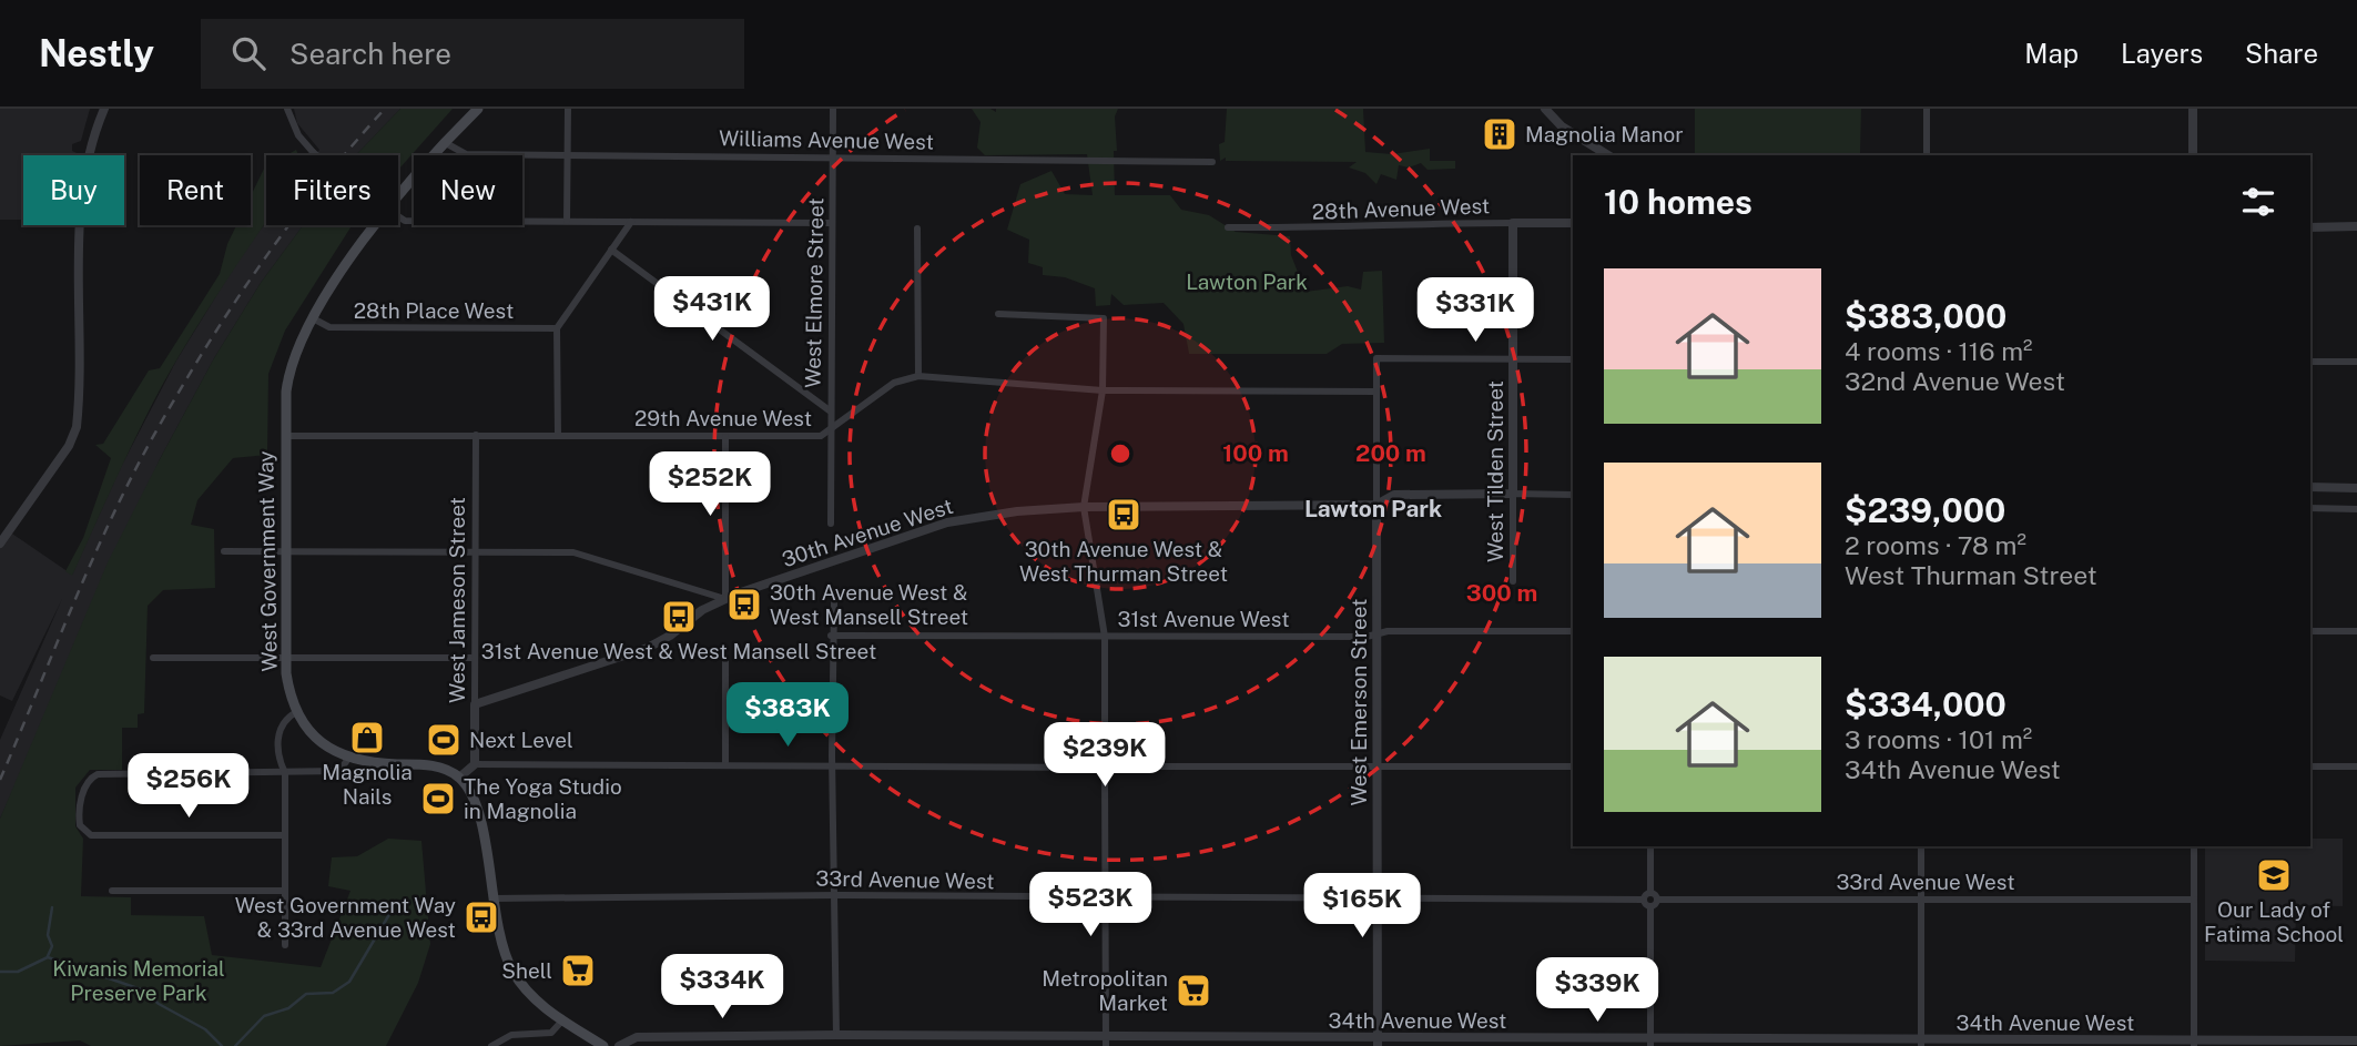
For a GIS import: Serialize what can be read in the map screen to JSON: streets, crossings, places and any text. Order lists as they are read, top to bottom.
{
  "streets": {
    "main road": ["West Government Way"],
    "street": [
      "Williams Avenue West",
      "28th Avenue West",
      "West Elmore Street",
      "28th Place West",
      "29th Avenue West",
      "West Tilden Street",
      "30th Avenue West",
      "West Jameson Street",
      "31st Avenue West",
      "West Emerson Street",
      "33rd Avenue West",
      "34th Avenue West"
    ]
  },
  "crossings": [
    ["Williams Avenue West", "West Elmore Street"],
    ["28th Avenue West", "West Tilden Street"],
    ["West Elmore Street", "29th Avenue West"],
    ["28th Place West", "West Government Way"],
    ["29th Avenue West", "West Government Way"],
    ["29th Avenue West", "West Jameson Street"],
    ["29th Avenue West", "West Emerson Street"],
    ["West Tilden Street", "30th Avenue West"],
    ["West Tilden Street", "West Emerson Street"],
    ["30th Avenue West", "West Emerson Street"],
    ["31st Avenue West", "West Emerson Street"],
    ["West Emerson Street", "33rd Avenue West"],
    ["West Emerson Street", "34th Avenue West"]
  ],
  "districts": ["Lawton Park"],
  "parks": ["Lawton Park", "Kiwanis Memorial Preserve Park"],
  "places": {
    "building": ["Magnolia Manor"],
    "bus stop": [
      "30th Avenue West & West Thurman Street",
      "30th Avenue West & West Mansell Street",
      "31st Avenue West & West Mansell Street",
      "West Government Way & 33rd Avenue West"
    ],
    "shop": ["Magnolia Nails"],
    "sports": ["Next Level", "The Yoga Studio in Magnolia"],
    "school or university": ["Our Lady of Fatima School"],
    "supermarket": ["Shell", "Metropolitan Market"]
  },
  "page": {
    "header": "Nestly",
    "search": "Search here",
    "nav": ["Map", "Layers", "Share"],
    "chip": [
      "Buy",
      "Rent",
      "Filters",
      "New"
    ],
    "heading": "10 homes",
    "list": [
      {
        "name": "$383,000",
        "note": "4 rooms · 116 m² · 32nd Avenue West"
      },
      {
        "name": "$239,000",
        "note": "2 rooms · 78 m² · West Thurman Street"
      },
      {
        "name": "$334,000",
        "note": "3 rooms · 101 m² · 34th Avenue West"
      }
    ],
    "price": [
      "$431K",
      "$331K",
      "$252K",
      "$383K",
      "$239K",
      "$256K",
      "$523K",
      "$165K",
      "$334K",
      "$339K"
    ]
  },
  "rings": ["100 m", "200 m", "300 m"]
}
